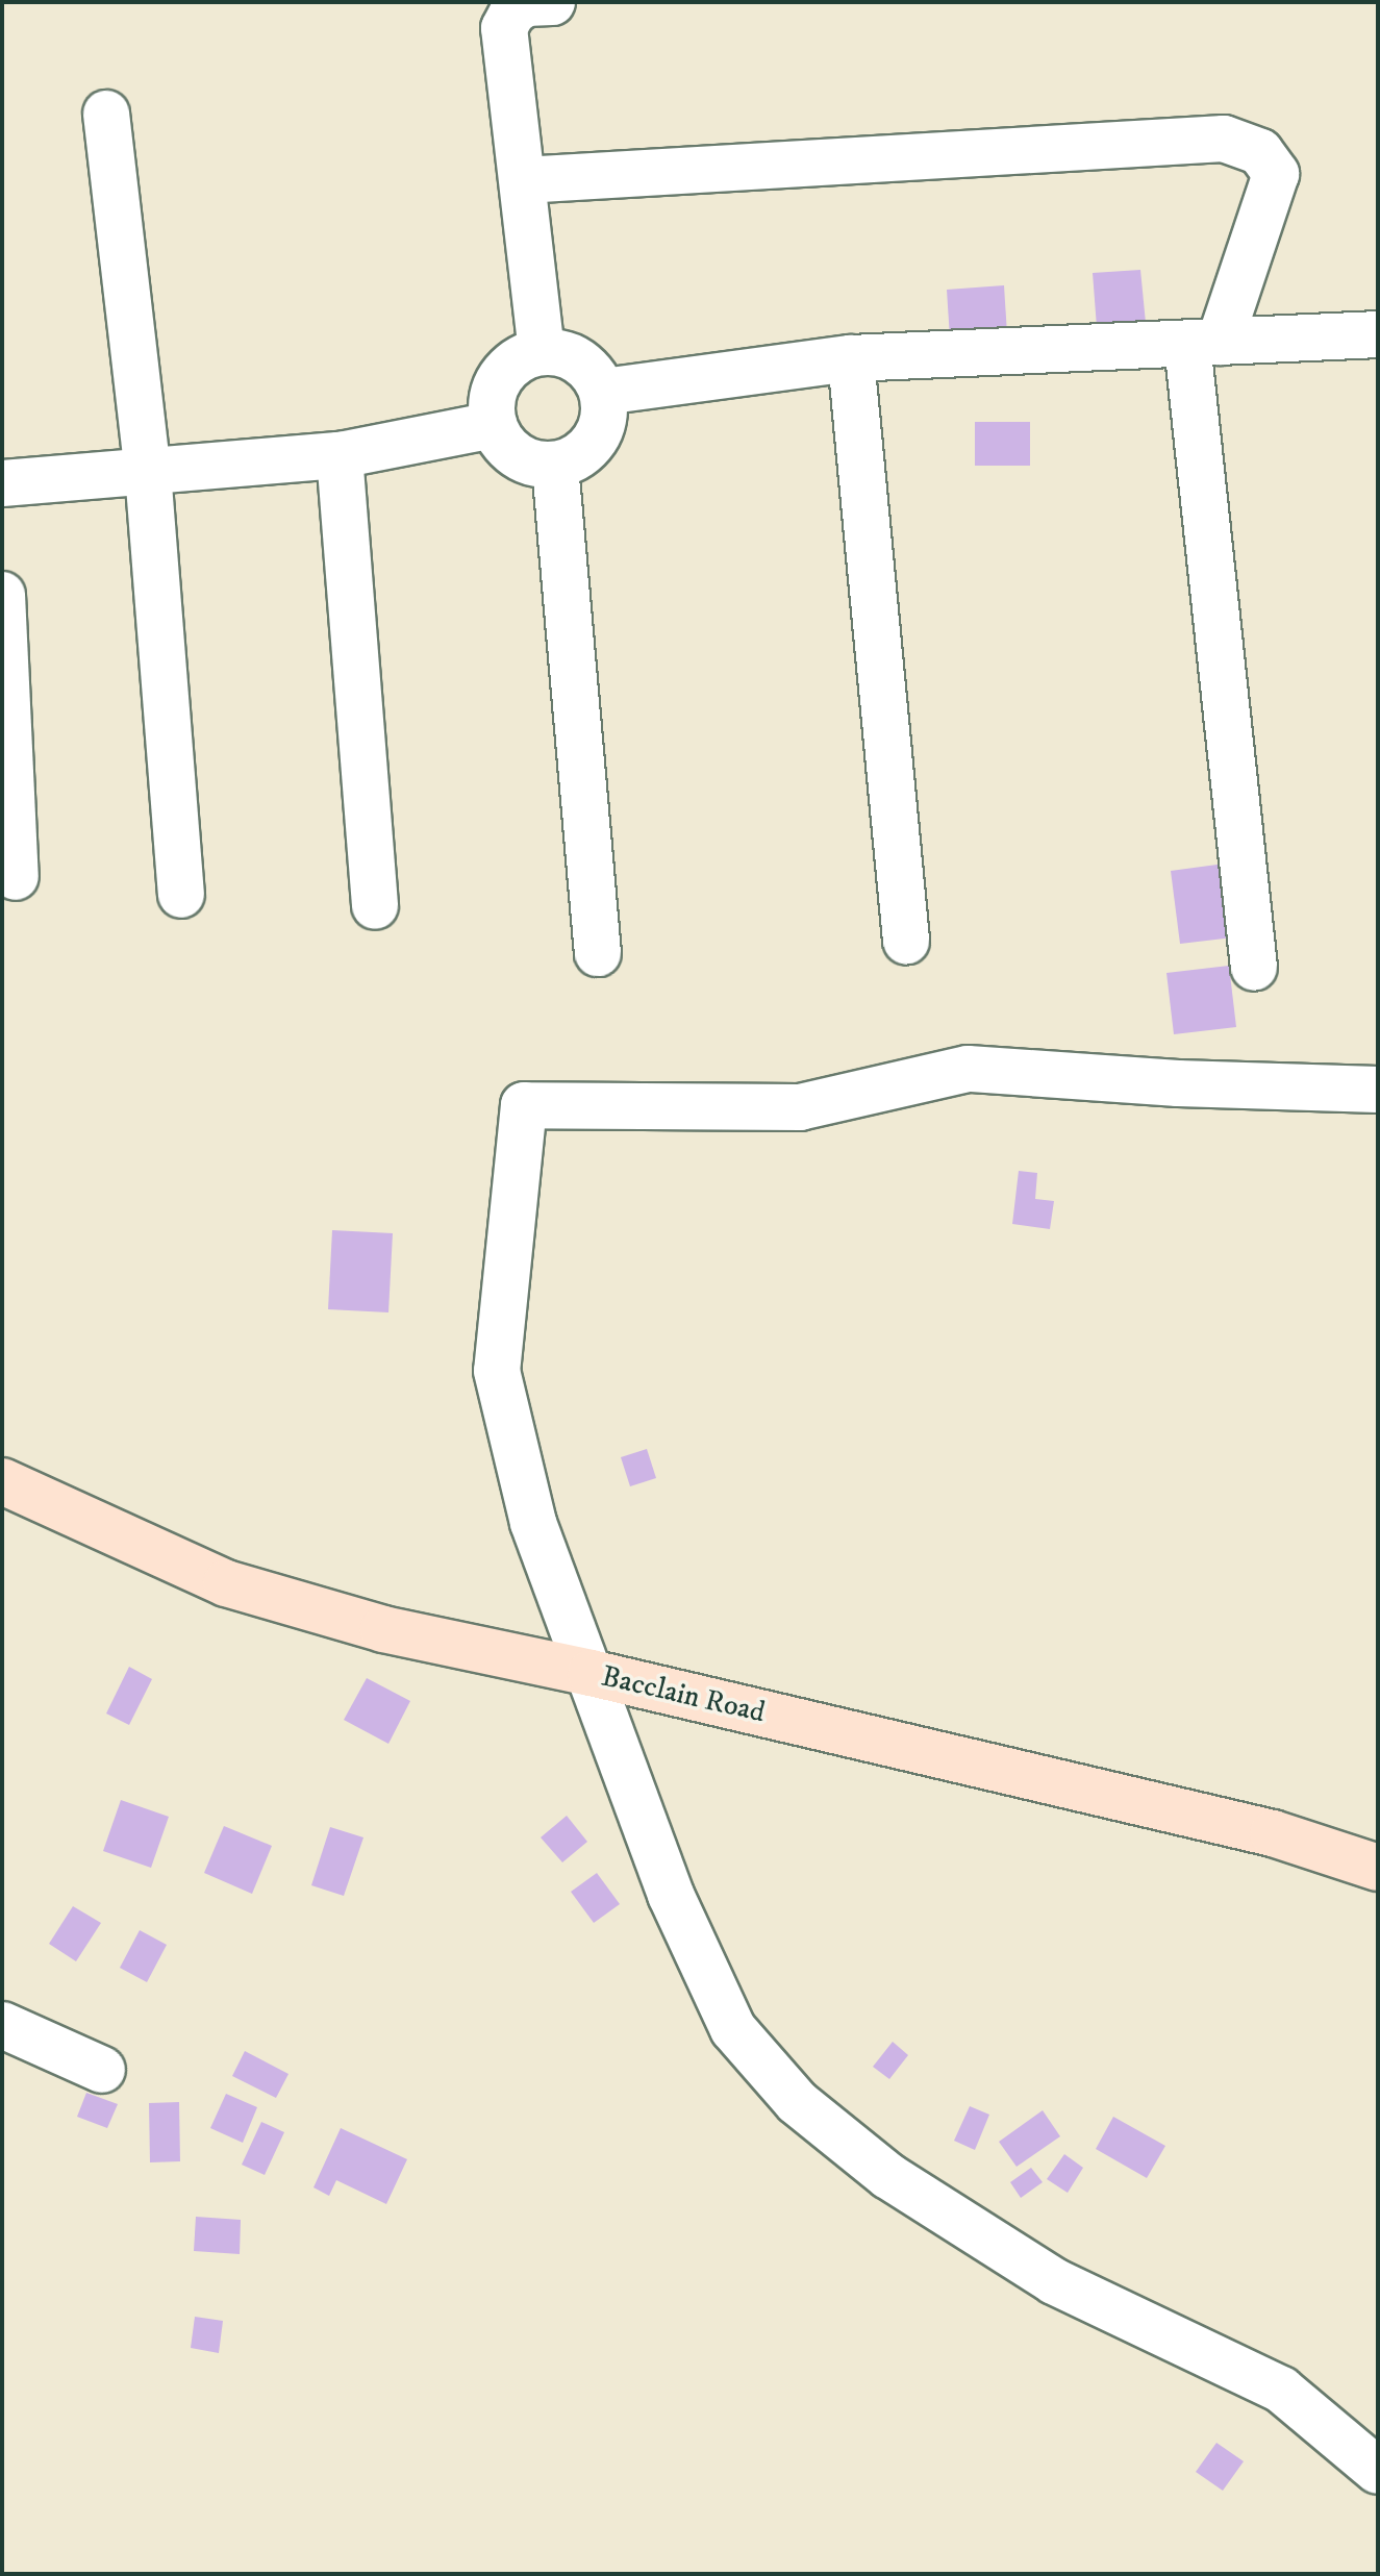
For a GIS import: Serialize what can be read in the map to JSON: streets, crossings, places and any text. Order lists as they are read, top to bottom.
{
  "streets": {
    "main road": ["Bacclain Road"]
  }
}
